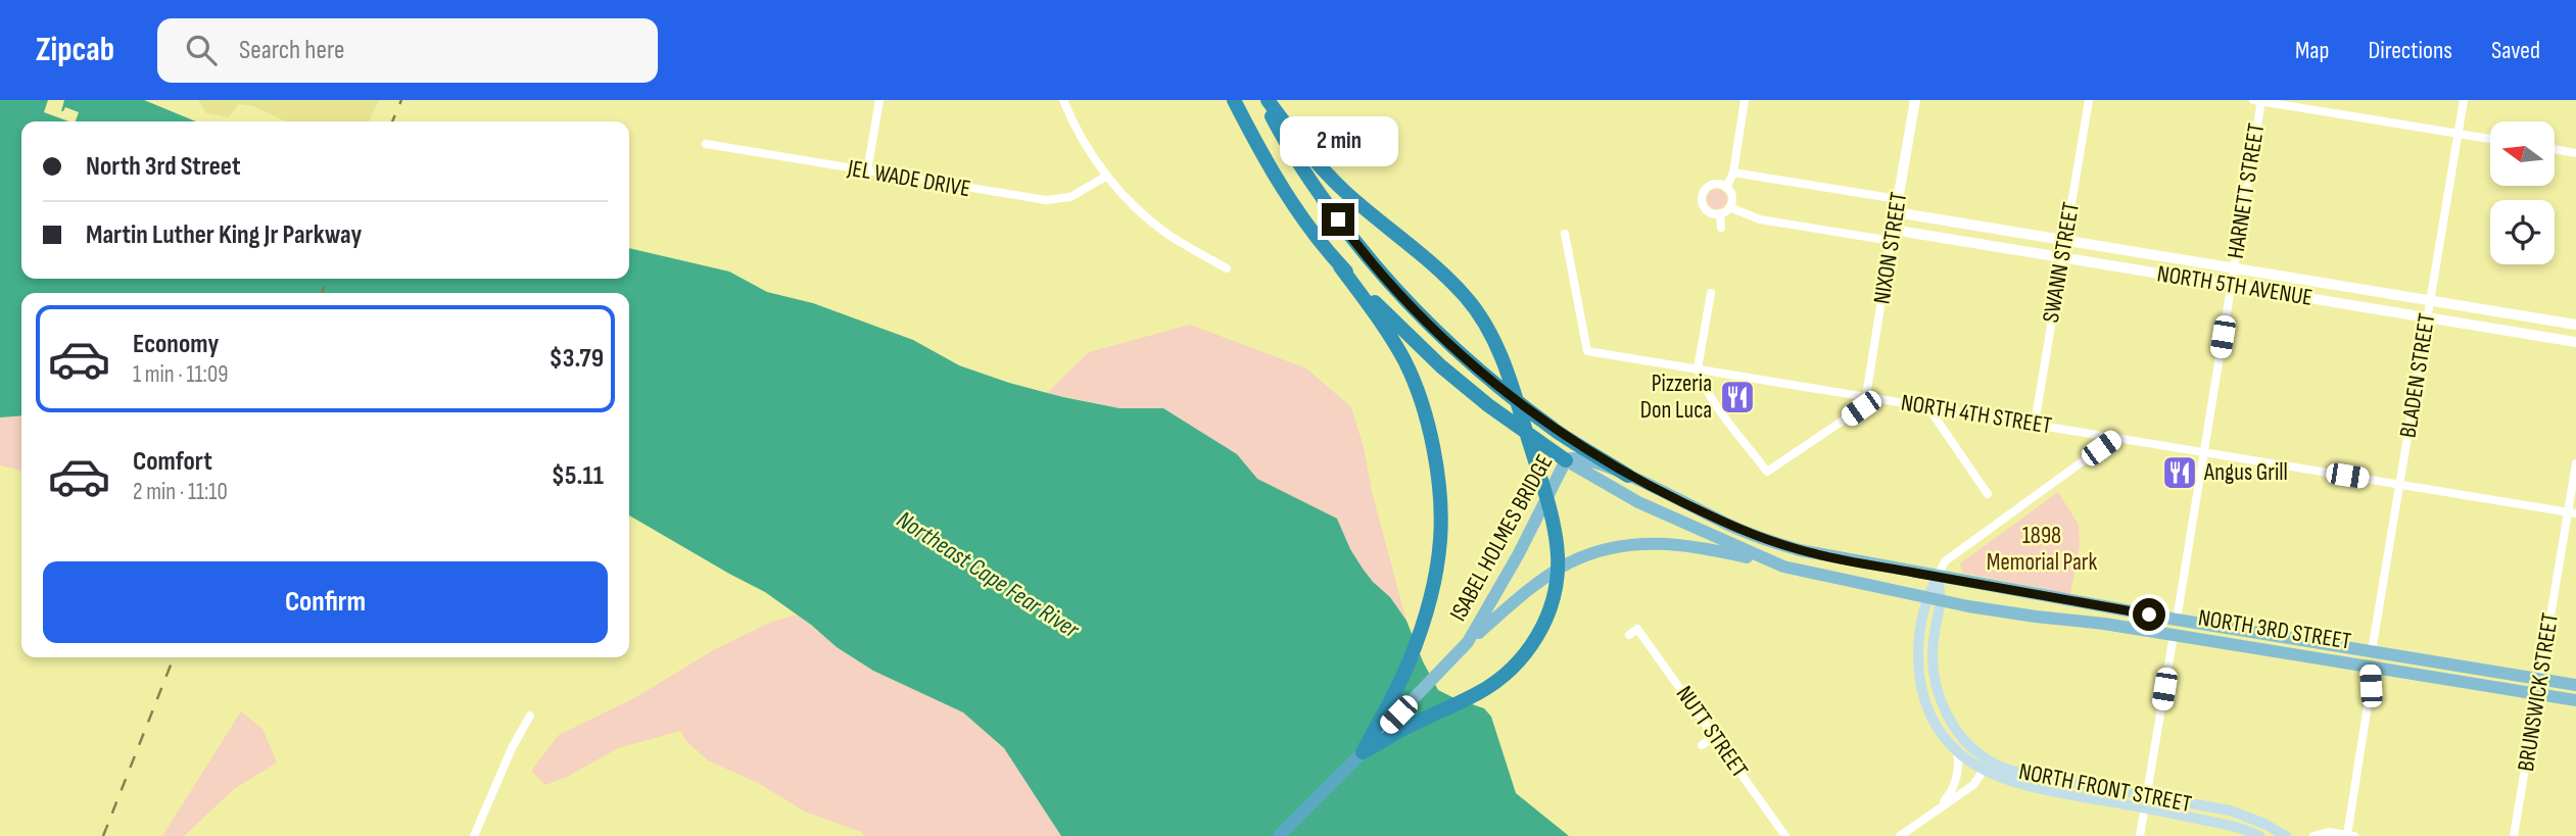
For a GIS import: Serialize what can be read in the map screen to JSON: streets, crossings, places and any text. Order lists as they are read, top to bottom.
{
  "streets": {
    "highway": ["ISABEL HOLMES BRIDGE"],
    "main road": ["NORTH 3RD STREET", "NORTH FRONT STREET"],
    "street": [
      "JEL WADE DRIVE",
      "HARNETT STREET",
      "NIXON STREET",
      "SWANN STREET",
      "NORTH 5TH AVENUE",
      "BLADEN STREET",
      "NORTH 4TH STREET",
      "BRUNSWICK STREET",
      "NUTT STREET"
    ]
  },
  "crossings": [
    ["HARNETT STREET", "NORTH 5TH AVENUE"],
    ["HARNETT STREET", "NORTH 4TH STREET"],
    ["HARNETT STREET", "NORTH 3RD STREET"],
    ["NIXON STREET", "NORTH 5TH AVENUE"],
    ["NIXON STREET", "NORTH 4TH STREET"],
    ["SWANN STREET", "NORTH 5TH AVENUE"],
    ["SWANN STREET", "NORTH 4TH STREET"],
    ["NORTH 5TH AVENUE", "BLADEN STREET"],
    ["BLADEN STREET", "NORTH 4TH STREET"],
    ["BLADEN STREET", "NORTH 3RD STREET"],
    ["NORTH 4TH STREET", "BRUNSWICK STREET"],
    ["ISABEL HOLMES BRIDGE", "NORTH 3RD STREET"],
    ["NORTH 3RD STREET", "BRUNSWICK STREET"],
    ["NORTH 3RD STREET", "NORTH FRONT STREET"]
  ],
  "water": ["Northeast Cape Fear River"],
  "parks": ["1898 Memorial Park"],
  "places": {
    "restaurant": ["Pizzeria Don Luca", "Angus Grill"]
  },
  "north": "left",
  "page": {
    "header": "Zipcab",
    "search": "Search here",
    "nav": ["Map", "Directions", "Saved"],
    "bubble": "2 min",
    "banner": ["North 3rd Street", "Martin Luther King Jr Parkway"],
    "list": [
      {
        "name": "Economy",
        "note": "1 min · 11:09",
        "value": "$3.79"
      },
      {
        "name": "Comfort",
        "note": "2 min · 11:10",
        "value": "$5.11"
      }
    ],
    "buttons": "Confirm"
  }
}
